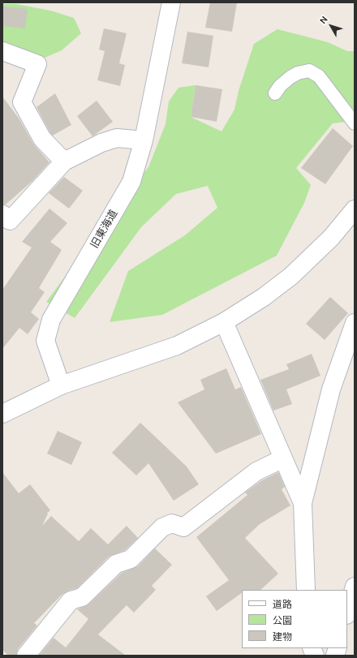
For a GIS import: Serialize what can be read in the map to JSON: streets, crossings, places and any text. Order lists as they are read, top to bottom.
{
  "streets": {
    "street": ["旧東海道"]
  },
  "legend": ["道路", "公園", "建物"],
  "north": "top left"
}
